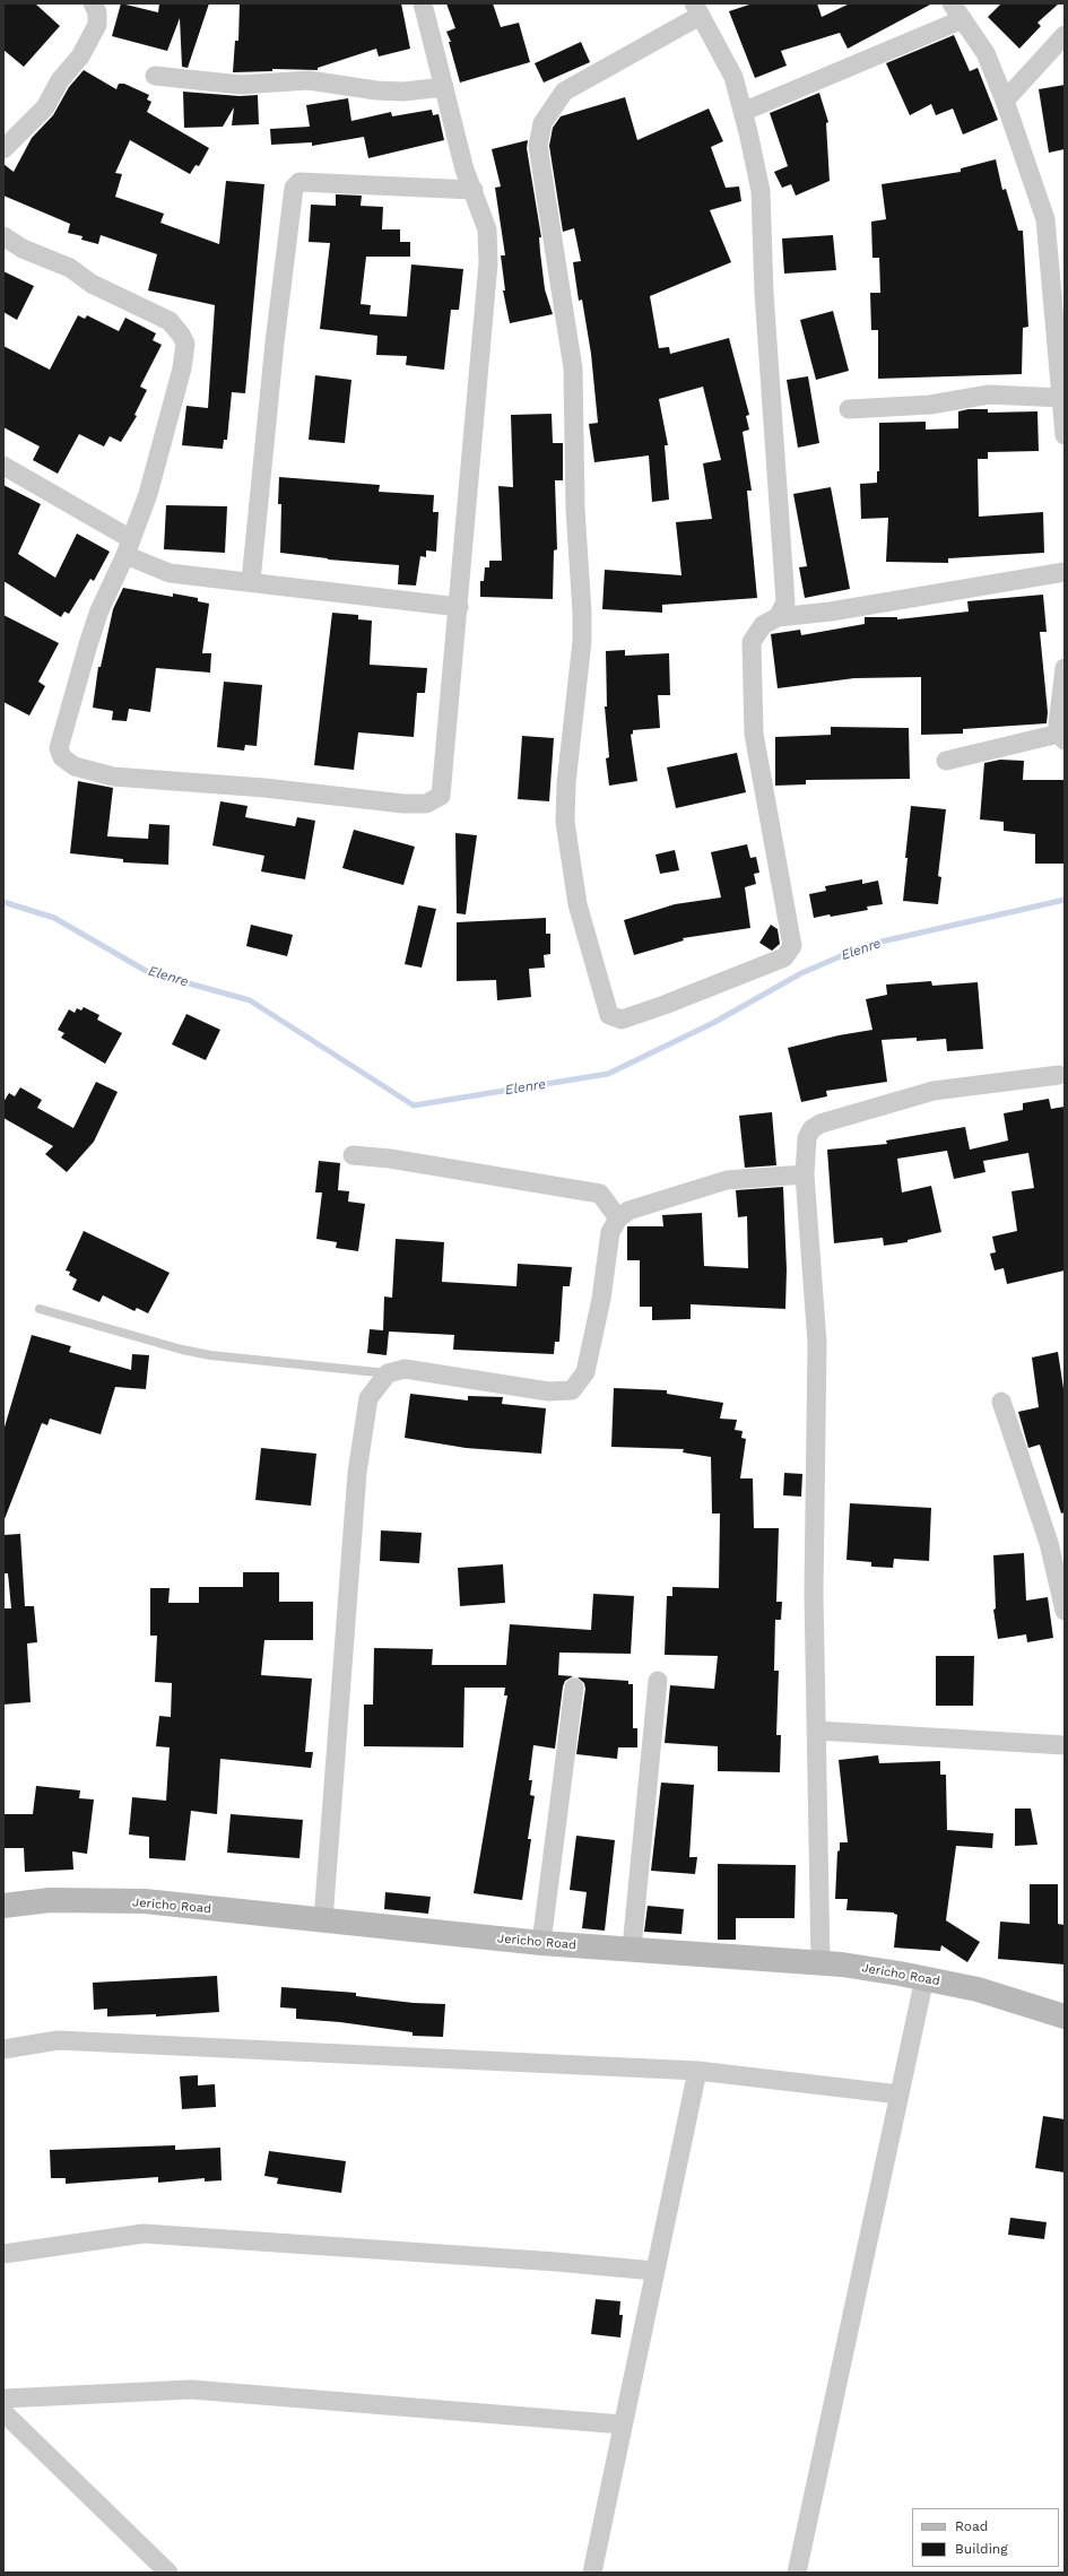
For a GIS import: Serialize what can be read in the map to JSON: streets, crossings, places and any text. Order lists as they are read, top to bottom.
{
  "streets": {
    "street": ["Jericho Road"]
  },
  "water": ["Elenre"],
  "legend": ["Road", "Building"]
}
